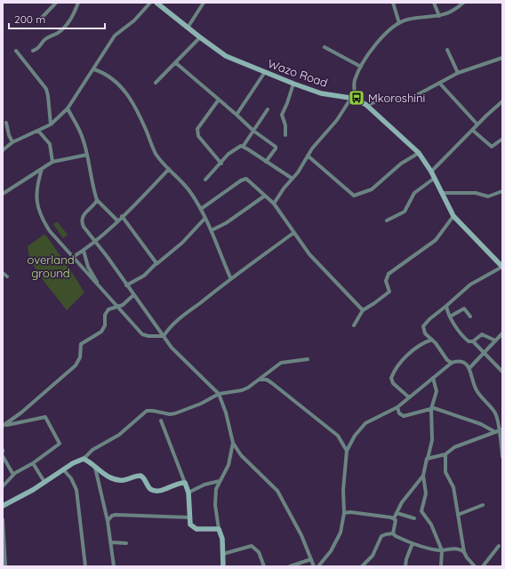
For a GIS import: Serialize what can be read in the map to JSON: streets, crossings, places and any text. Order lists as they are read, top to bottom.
{
  "streets": {
    "main road": ["Wazo Road"]
  },
  "parks": ["overland ground"],
  "places": {
    "bus stop": ["Mkoroshini"]
  },
  "scale_bar": "200 m"
}
